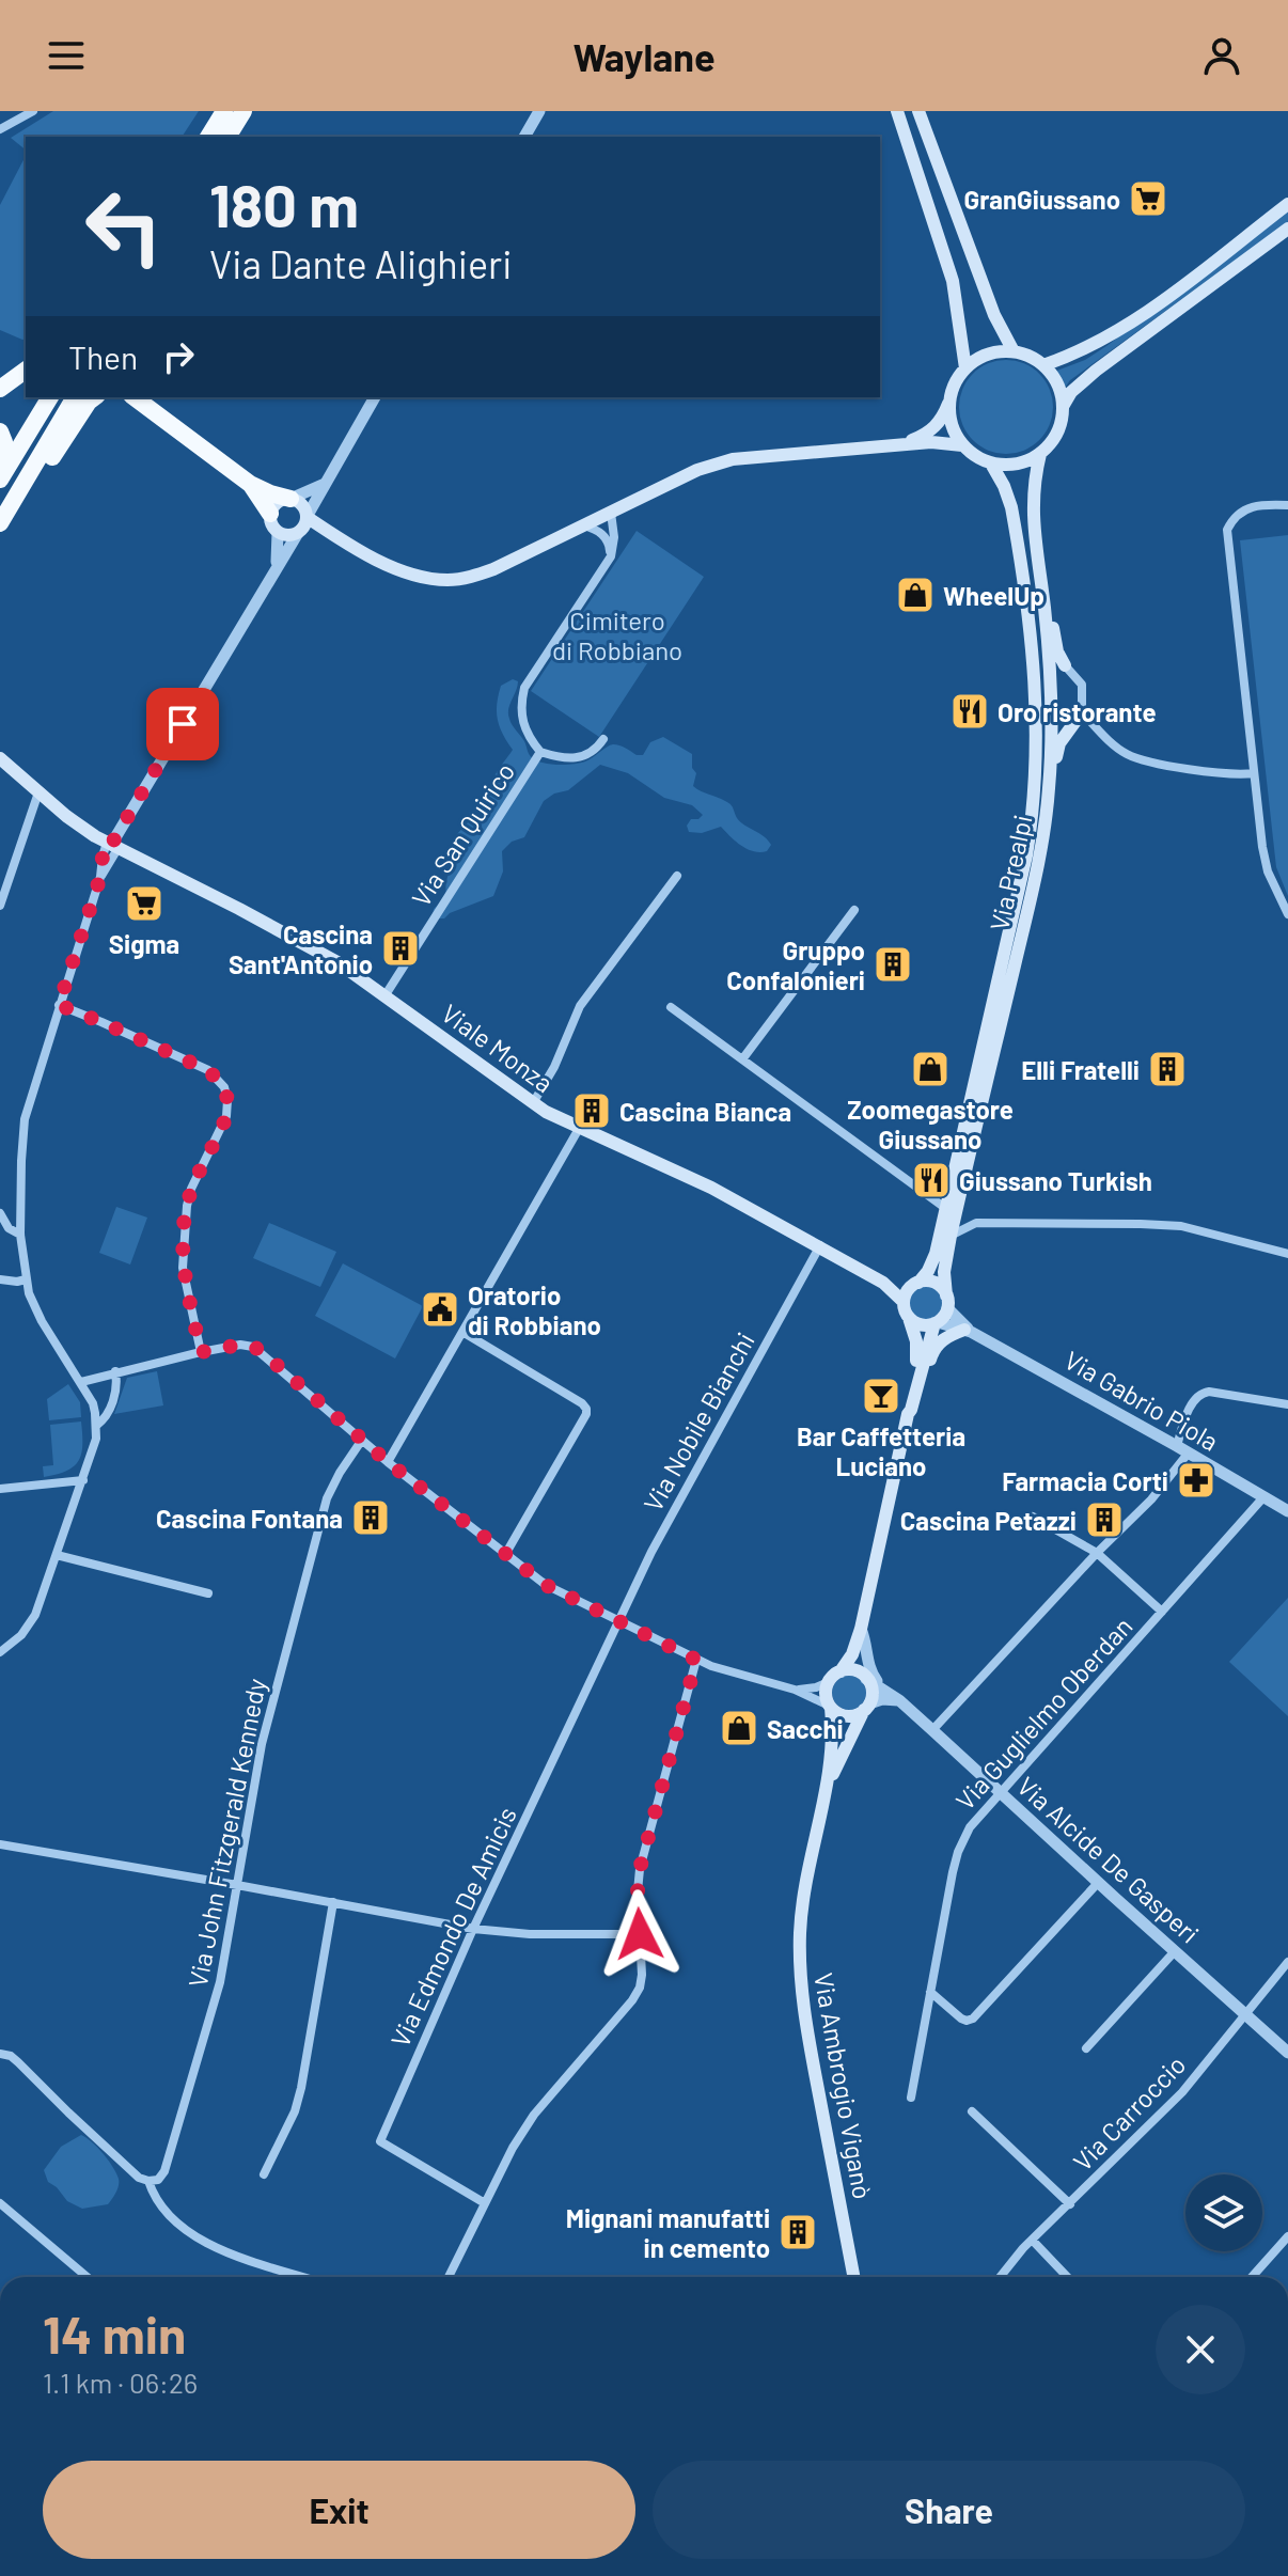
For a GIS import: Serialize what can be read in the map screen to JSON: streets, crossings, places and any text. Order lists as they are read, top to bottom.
{
  "streets": {
    "main road": ["Via Prealpi", "Viale Monza", "Via Ambrogio Viganò"],
    "street": [
      "Via San Quirico",
      "Via Gabrio Piola",
      "Via Nobile Bianchi",
      "Via Guglielmo Oberdan",
      "Via John Fitzgerald Kennedy",
      "Via Alcide De Gasperi",
      "Via Edmondo De Amicis",
      "Via Carroccio"
    ]
  },
  "crossings": [
    ["Via San Quirico", "Viale Monza"],
    ["Via Prealpi", "Viale Monza"],
    ["Via Prealpi", "Via Gabrio Piola"],
    ["Viale Monza", "Via Gabrio Piola"],
    ["Viale Monza", "Via Nobile Bianchi"],
    ["Via Gabrio Piola", "Via Guglielmo Oberdan"],
    ["Via Nobile Bianchi", "Via Edmondo De Amicis"],
    ["Via Guglielmo Oberdan", "Via Alcide De Gasperi"],
    ["Via Alcide De Gasperi", "Via Ambrogio Viganò"],
    ["Via Alcide De Gasperi", "Via Carroccio"]
  ],
  "parks": ["Cimitero di Robbiano"],
  "places": {
    "supermarket": ["GranGiussano", "Sigma"],
    "shop": ["WheelUp", "Zoomegastore Giussano", "Sacchi"],
    "restaurant": ["Oro ristorante", "Giussano Turkish"],
    "building": [
      "Cascina Sant'Antonio",
      "Gruppo Confalonieri",
      "Elli Fratelli",
      "Cascina Bianca",
      "Cascina Fontana",
      "Cascina Petazzi",
      "Mignani manufatti in cemento"
    ],
    "public building": ["Oratorio di Robbiano"],
    "bar": ["Bar Caffetteria Luciano"],
    "pharmacy": ["Farmacia Corti"]
  },
  "page": {
    "header": "Waylane",
    "turn": ["180 m", "Via Dante Alighieri"],
    "then": "Then",
    "heading": ["14 min", "1.1 km · 06:26"],
    "buttons": ["Exit", "Share"]
  }
}
